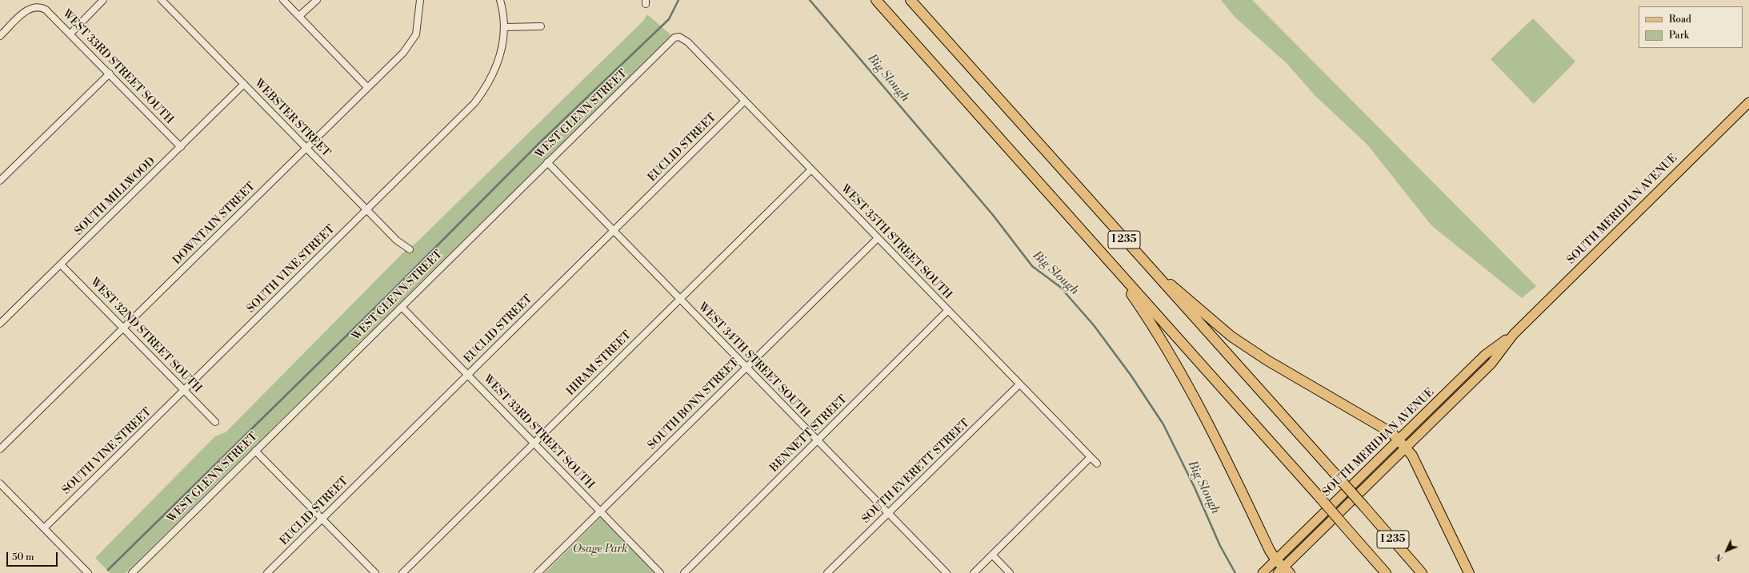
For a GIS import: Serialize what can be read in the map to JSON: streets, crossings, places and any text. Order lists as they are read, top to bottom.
{
  "streets": {
    "highway": ["I 235"],
    "main road": ["SOUTH MERIDIAN AVENUE"],
    "street": [
      "WEST 33RD STREET SOUTH",
      "WEST GLENN STREET",
      "WEBSTER STREET",
      "EUCLID STREET",
      "SOUTH MILLWOOD",
      "DOWNTAIN STREET",
      "WEST 35TH STREET SOUTH",
      "SOUTH VINE STREET",
      "WEST 32ND STREET SOUTH",
      "WEST 34TH STREET SOUTH",
      "HIRAM STREET",
      "SOUTH BONN STREET",
      "BENNETT STREET",
      "SOUTH EVERETT STREET"
    ]
  },
  "crossings": [
    ["WEST 33RD STREET SOUTH", "WEST GLENN STREET"],
    ["WEST 33RD STREET SOUTH", "EUCLID STREET"],
    ["WEST 33RD STREET SOUTH", "SOUTH MILLWOOD"],
    ["WEST 33RD STREET SOUTH", "HIRAM STREET"],
    ["WEST 33RD STREET SOUTH", "SOUTH BONN STREET"],
    ["WEST GLENN STREET", "WEST 35TH STREET SOUTH"],
    ["WEST GLENN STREET", "WEST 34TH STREET SOUTH"],
    ["WEBSTER STREET", "SOUTH MILLWOOD"],
    ["WEBSTER STREET", "DOWNTAIN STREET"],
    ["WEBSTER STREET", "SOUTH VINE STREET"],
    ["EUCLID STREET", "WEST 35TH STREET SOUTH"],
    ["EUCLID STREET", "WEST 34TH STREET SOUTH"],
    ["SOUTH MILLWOOD", "WEST 32ND STREET SOUTH"],
    ["DOWNTAIN STREET", "WEST 32ND STREET SOUTH"],
    ["WEST 35TH STREET SOUTH", "HIRAM STREET"],
    ["WEST 35TH STREET SOUTH", "SOUTH BONN STREET"],
    ["WEST 35TH STREET SOUTH", "BENNETT STREET"],
    ["WEST 35TH STREET SOUTH", "SOUTH EVERETT STREET"],
    ["SOUTH VINE STREET", "WEST 32ND STREET SOUTH"],
    ["WEST 34TH STREET SOUTH", "HIRAM STREET"],
    ["WEST 34TH STREET SOUTH", "SOUTH BONN STREET"],
    ["WEST 34TH STREET SOUTH", "BENNETT STREET"],
    ["WEST 34TH STREET SOUTH", "SOUTH EVERETT STREET"]
  ],
  "water": ["Big Slough"],
  "parks": ["Osage Park"],
  "legend": ["Road", "Park"],
  "scale_bar": "50 m",
  "north": "bottom left"
}
